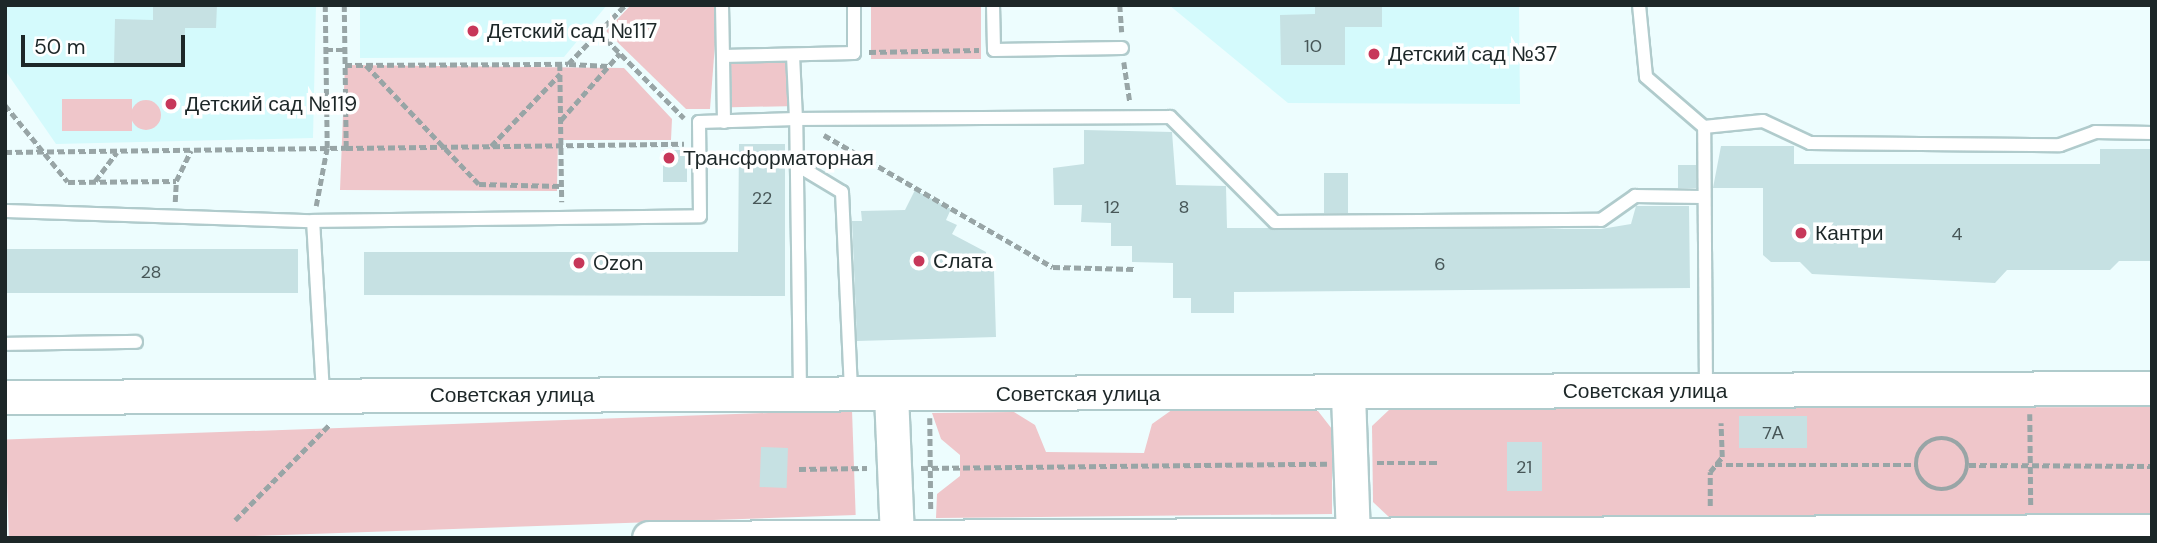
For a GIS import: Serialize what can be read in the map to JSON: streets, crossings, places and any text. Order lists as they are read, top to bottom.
{
  "streets": {
    "street": ["Советская улица"]
  },
  "places": [
    "Детский сад №117",
    "Детский сад №37",
    "Детский сад №119",
    "Трансформаторная",
    "Кантри",
    "Слата",
    "Ozon"
  ],
  "house_numbers": [
    "10",
    "22",
    "12",
    "8",
    "4",
    "6",
    "28",
    "7А",
    "21"
  ],
  "scale_bar": "50 m"
}
